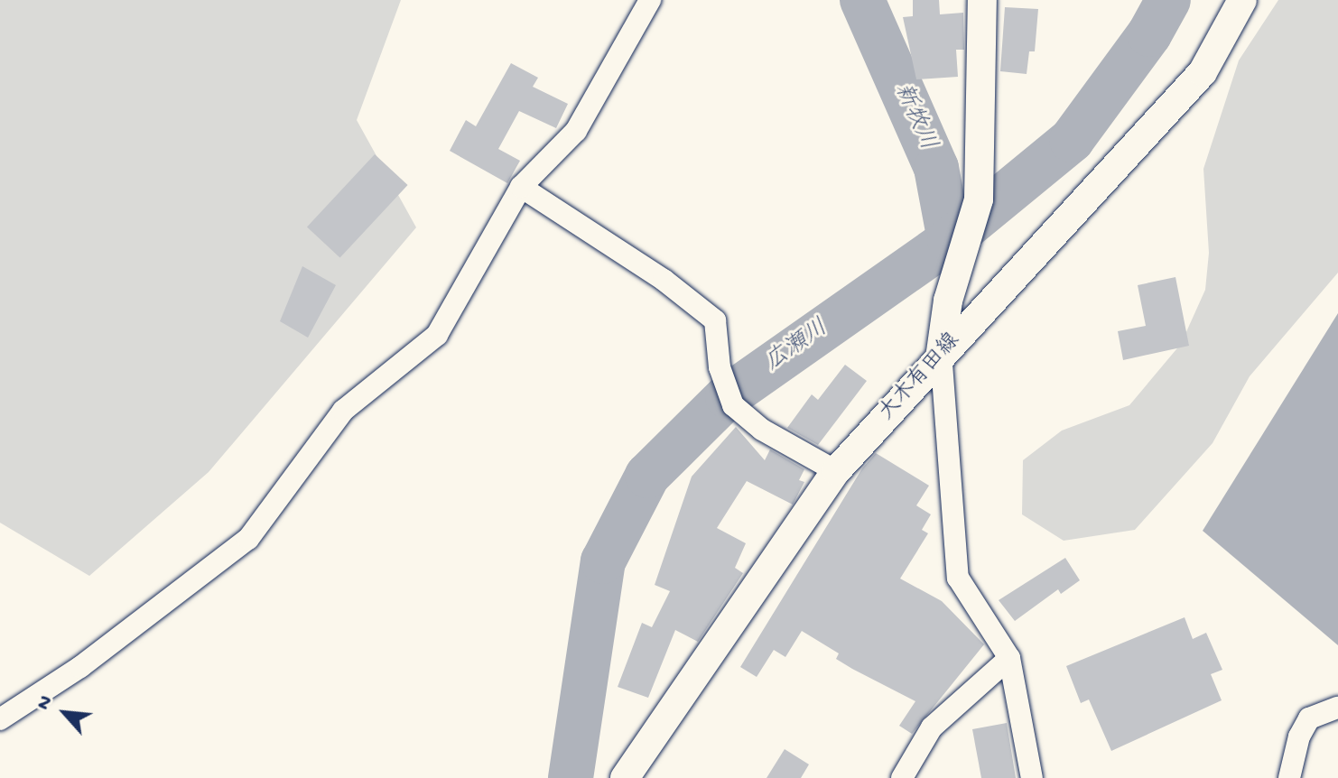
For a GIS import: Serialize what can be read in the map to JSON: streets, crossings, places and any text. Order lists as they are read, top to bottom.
{
  "streets": {
    "main road": ["大木有田線"]
  },
  "water": ["新牧川", "広瀬川"],
  "north": "top left"
}
